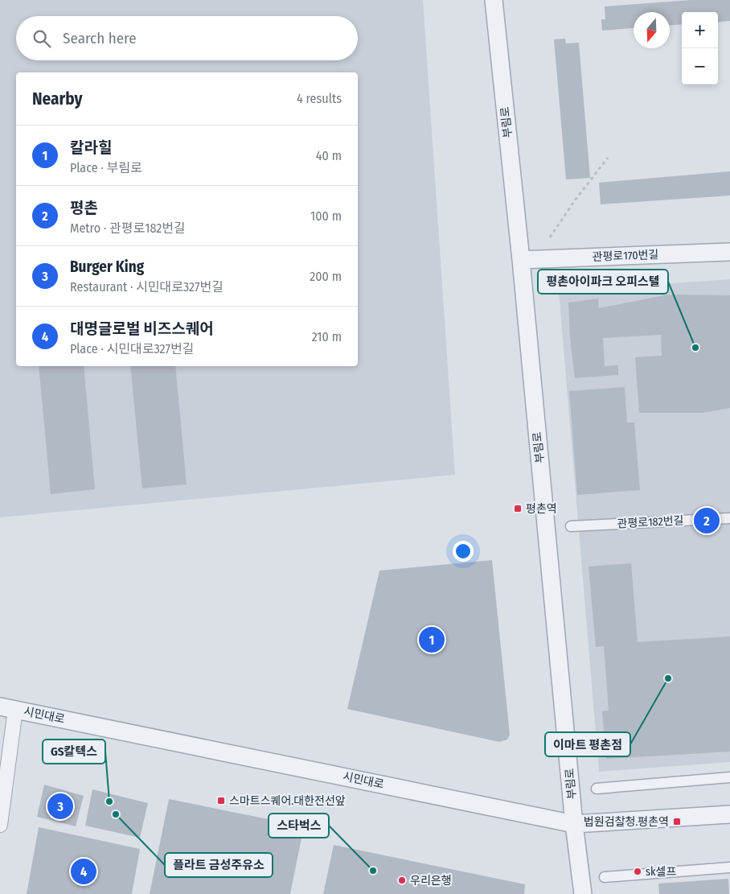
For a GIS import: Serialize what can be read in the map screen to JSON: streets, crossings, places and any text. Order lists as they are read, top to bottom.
{
  "streets": {
    "street": [
      "부림로",
      "관평로170번길",
      "관평로182번길",
      "시민대로"
    ]
  },
  "crossings": [
    ["부림로", "관평로170번길"],
    ["부림로", "시민대로"]
  ],
  "places": {
    "other": [
      "평촌아이파크 오피스텔",
      "이마트 평촌점",
      "GS칼텍스",
      "플라트 금성주유소",
      "스타벅스",
      "sk셀프",
      "우리은행"
    ],
    "transit": ["평촌역", "스마트스퀘어.대한전선앞", "법원검찰청.평촌역"]
  },
  "north": "bottom",
  "page": {
    "map_buttons": ["+", "−"],
    "search": "Search here",
    "heading": ["Nearby", "4 results"],
    "list": [
      {
        "mark": "1",
        "name": "칼라힐",
        "note": "Place · 부림로",
        "value": "40 m"
      },
      {
        "mark": "2",
        "name": "평촌",
        "note": "Metro · 관평로182번길",
        "value": "100 m"
      },
      {
        "mark": "3",
        "name": "Burger King",
        "note": "Restaurant · 시민대로327번길",
        "value": "200 m"
      },
      {
        "mark": "4",
        "name": "대명글로벌 비즈스퀘어",
        "note": "Place · 시민대로327번길",
        "value": "210 m"
      }
    ],
    "pins": [
      "2",
      "1",
      "3",
      "4"
    ]
  }
}
